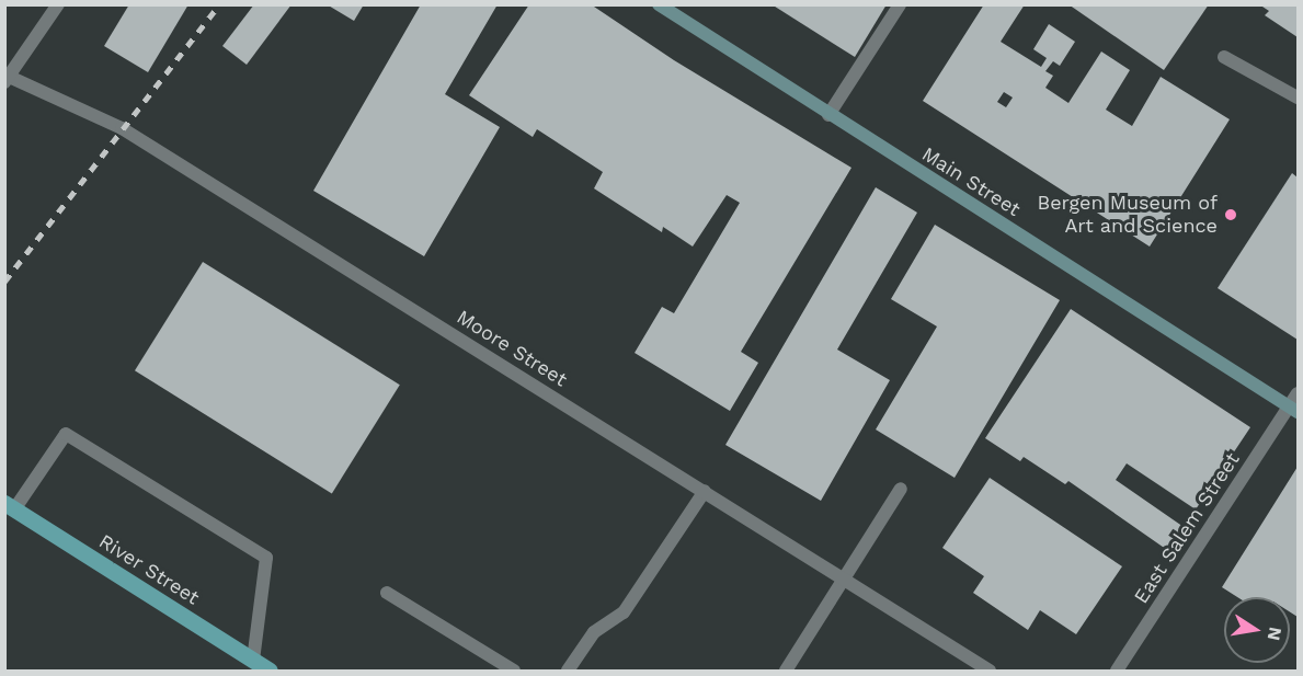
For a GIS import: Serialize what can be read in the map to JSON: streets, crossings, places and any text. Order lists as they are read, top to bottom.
{
  "streets": {
    "main road": ["River Street"],
    "street": ["Main Street", "Moore Street", "East Salem Street"]
  },
  "crossings": [
    ["Main Street", "East Salem Street"]
  ],
  "places": ["Bergen Museum of Art and Science"],
  "north": "right"
}
